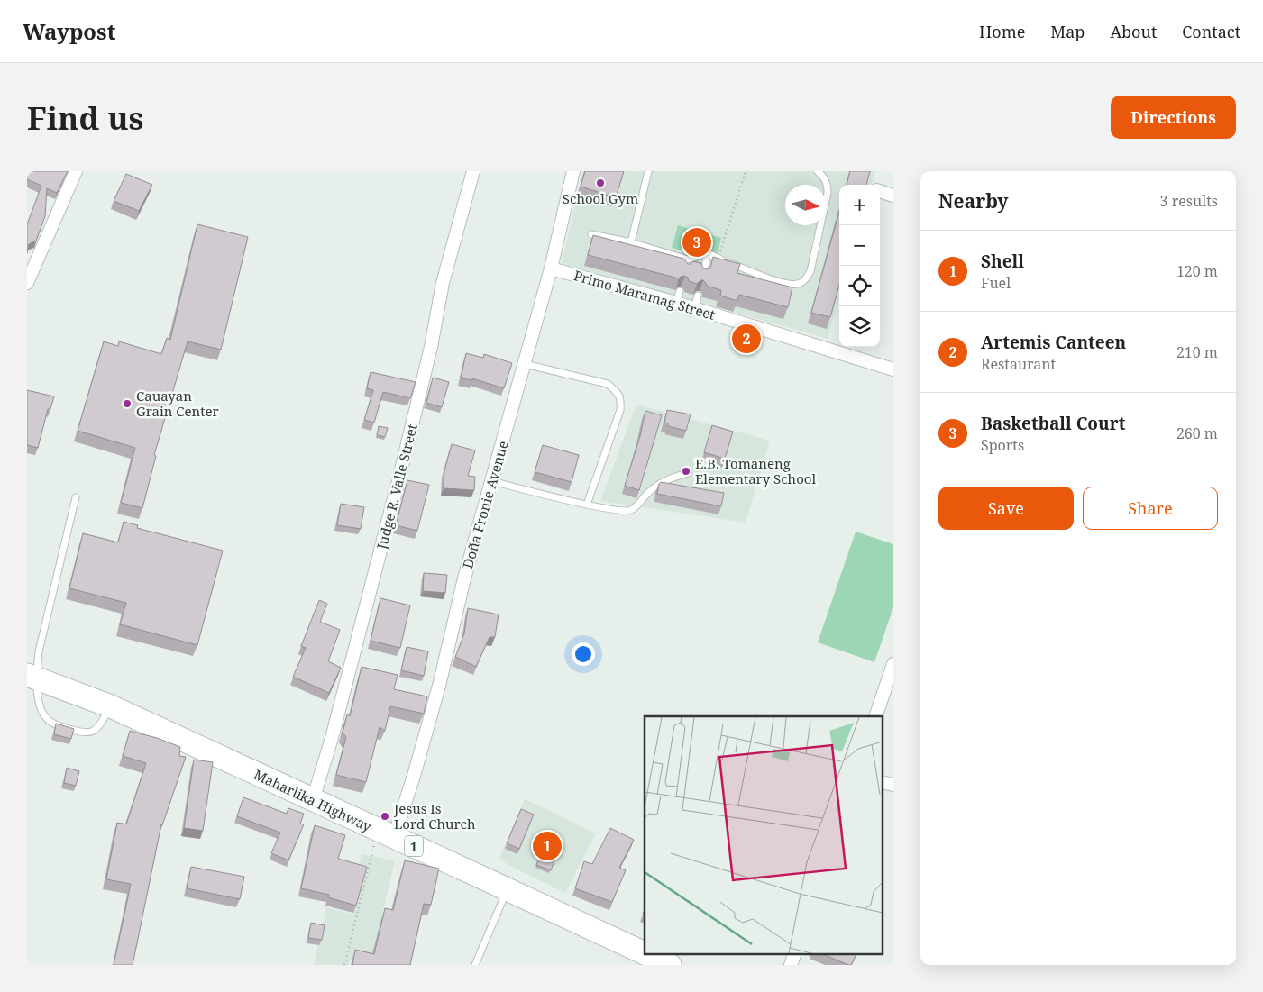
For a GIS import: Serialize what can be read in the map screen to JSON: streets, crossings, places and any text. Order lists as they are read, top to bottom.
{
  "streets": {
    "highway": ["Maharlika Highway", "1"],
    "street": ["Primo Maramag Street", "Judge R. Valle Street", "Doña Fronie Avenue"]
  },
  "crossings": [
    ["Primo Maramag Street", "Doña Fronie Avenue"],
    ["Judge R. Valle Street", "Maharlika Highway"],
    ["Doña Fronie Avenue", "Maharlika Highway"]
  ],
  "places": [
    "School Gym",
    "Cauayan Grain Center",
    "E.B. Tomaneng Elementary School",
    "Jesus Is Lord Church"
  ],
  "north": "right",
  "page": {
    "header": "Waypost",
    "nav": [
      "Home",
      "Map",
      "About",
      "Contact"
    ],
    "buttons": [
      "Directions",
      ["Save", "Share"]
    ],
    "title": "Find us",
    "heading": ["Nearby", "3 results"],
    "map_buttons": ["+", "−"],
    "pins": ["3", "2", "1"],
    "list": [
      {
        "mark": "1",
        "name": "Shell",
        "note": "Fuel",
        "value": "120 m"
      },
      {
        "mark": "2",
        "name": "Artemis Canteen",
        "note": "Restaurant",
        "value": "210 m"
      },
      {
        "mark": "3",
        "name": "Basketball Court",
        "note": "Sports",
        "value": "260 m"
      }
    ]
  }
}
